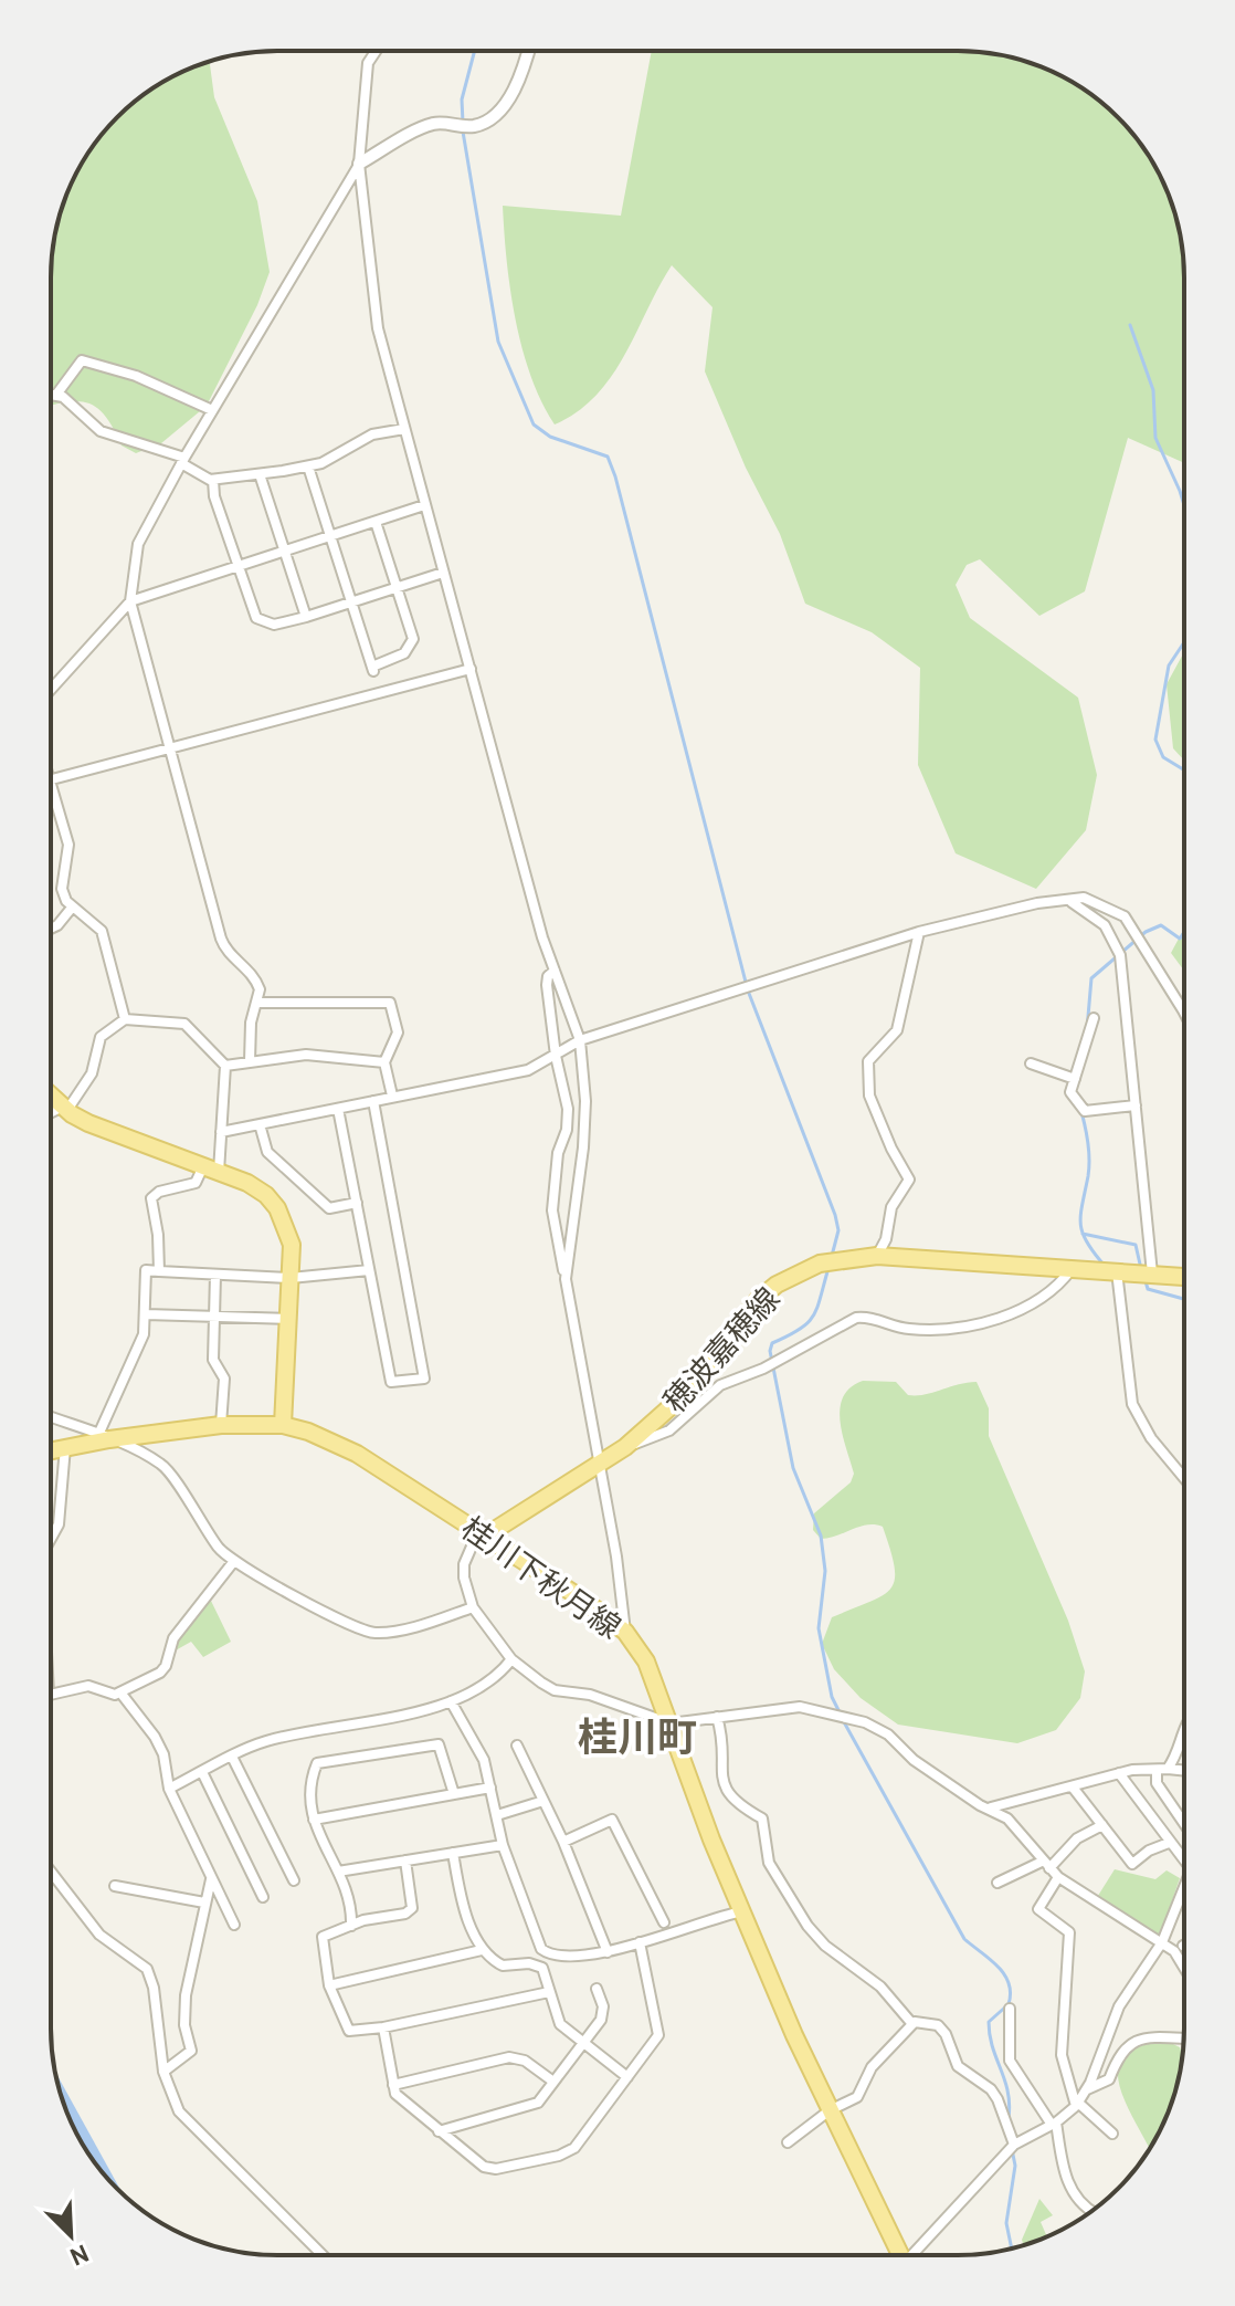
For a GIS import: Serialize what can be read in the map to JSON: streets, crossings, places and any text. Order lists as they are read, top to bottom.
{
  "streets": {
    "main road": ["穂波嘉穂線", "桂川下秋月線"]
  },
  "crossings": [
    ["穂波嘉穂線", "桂川下秋月線"]
  ],
  "districts": ["桂川町"],
  "north": "bottom right"
}
